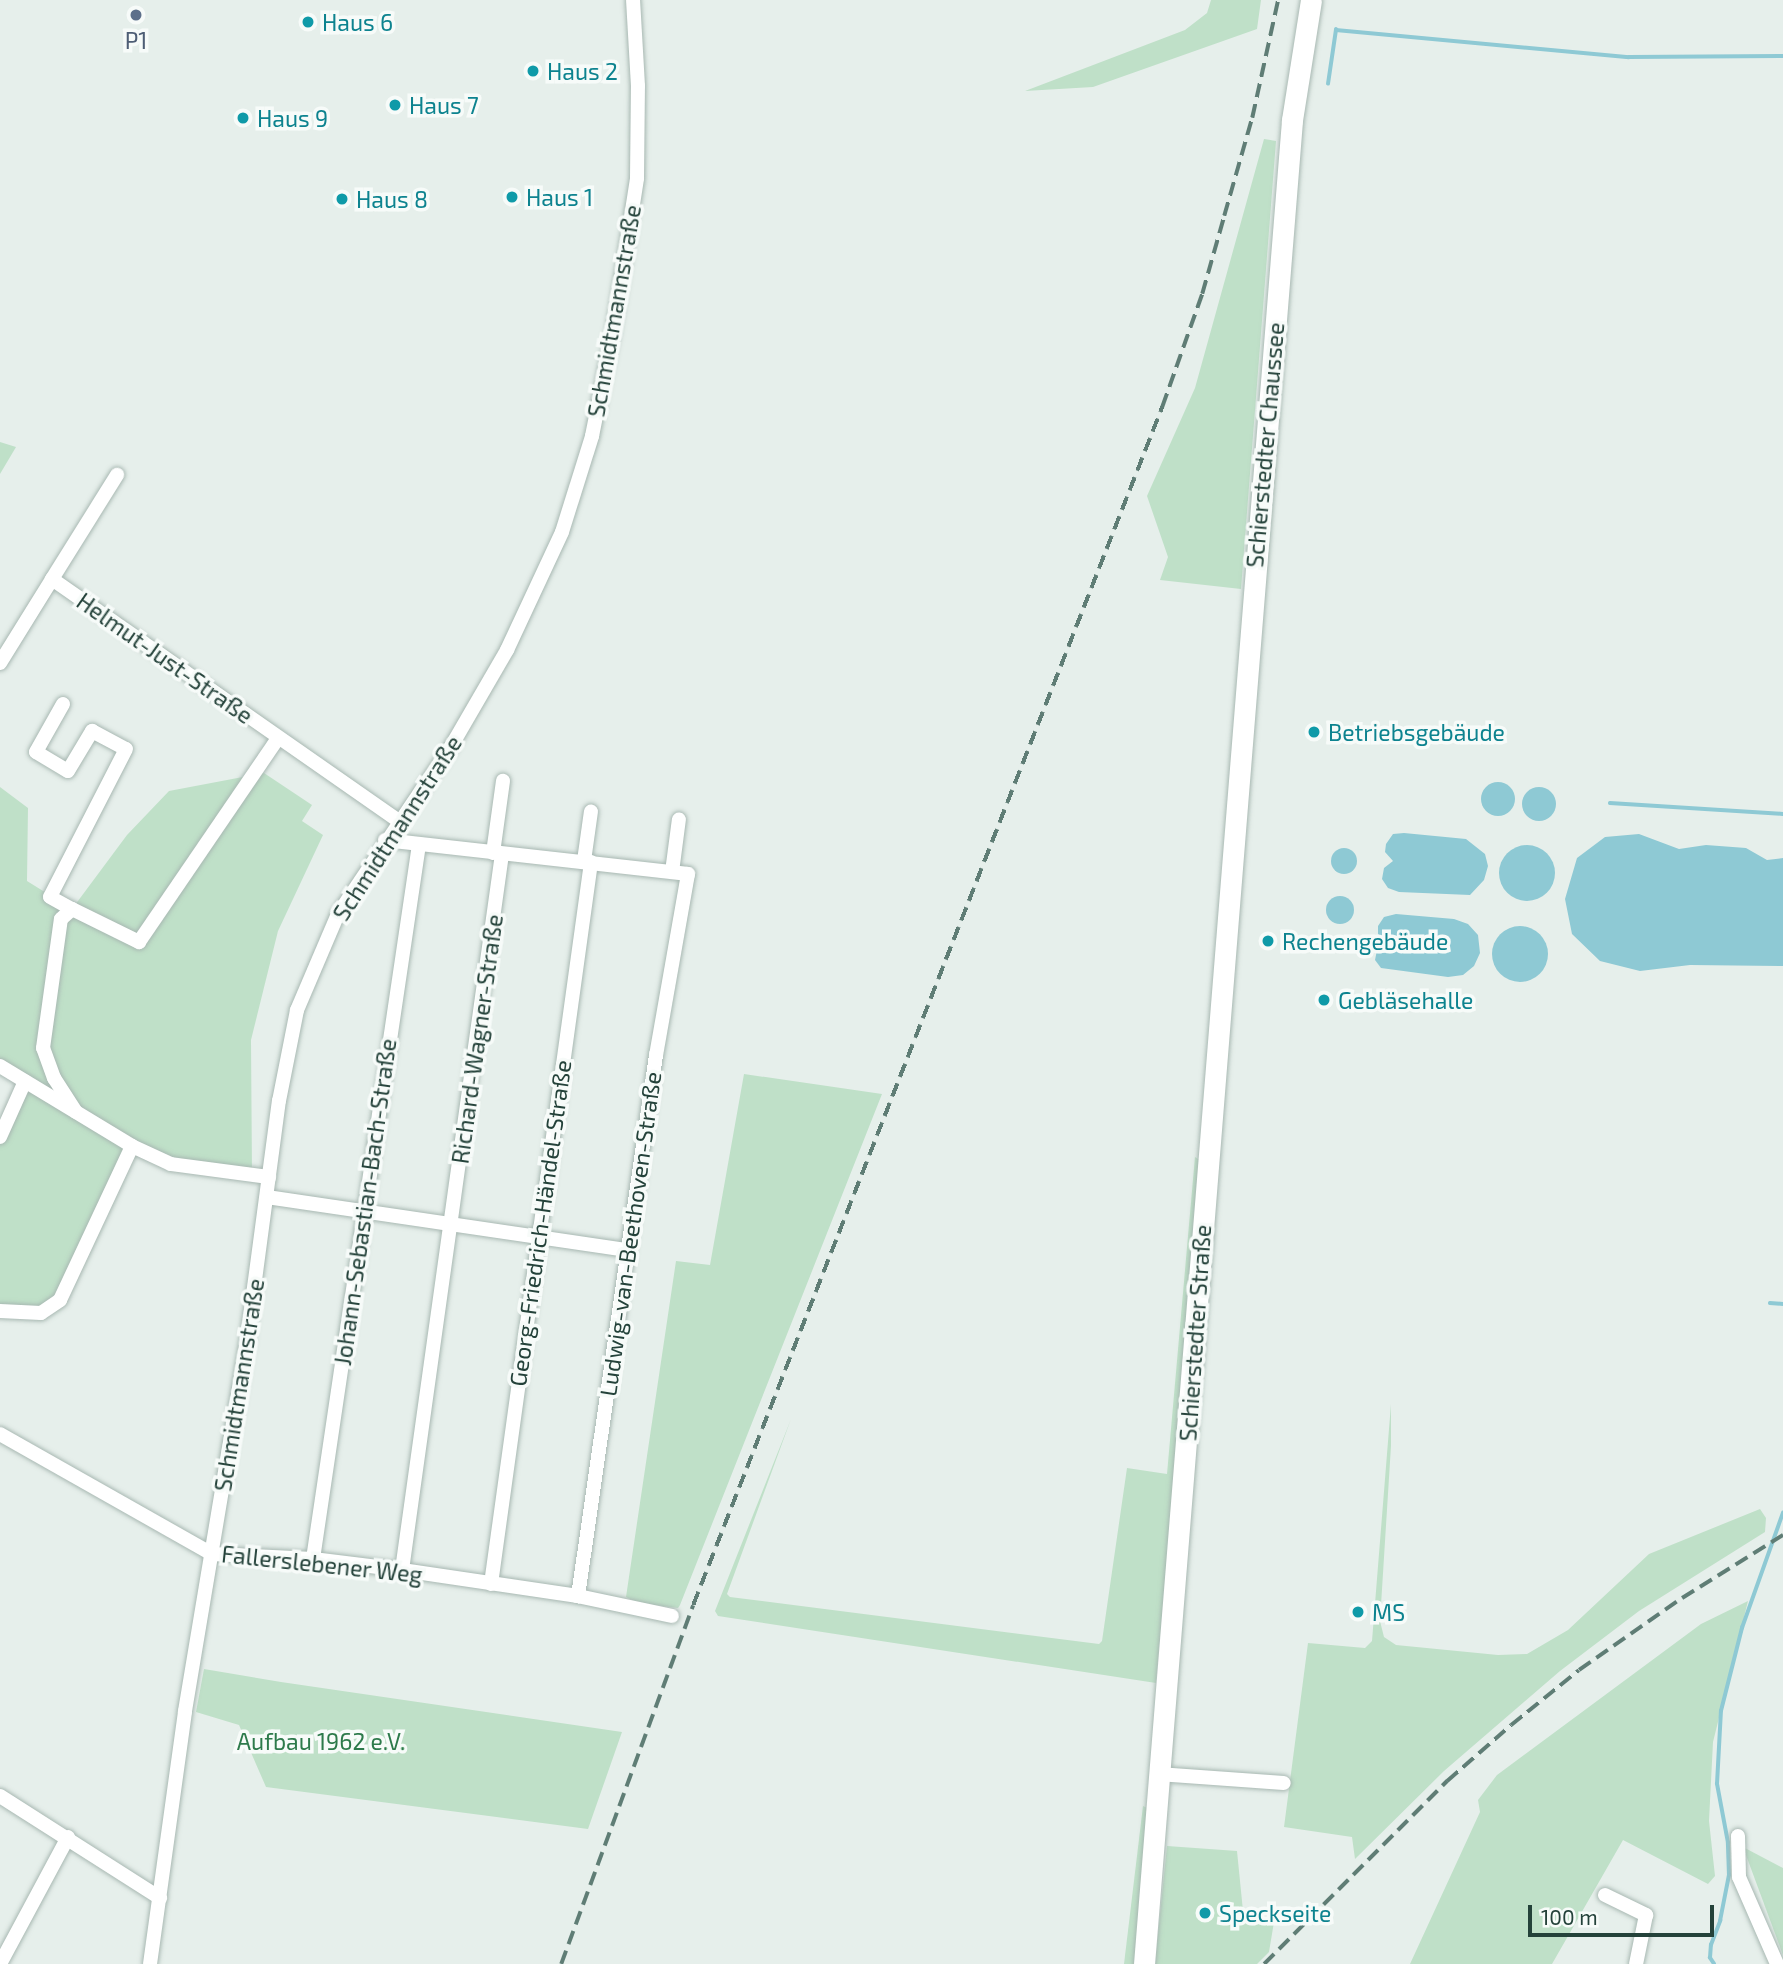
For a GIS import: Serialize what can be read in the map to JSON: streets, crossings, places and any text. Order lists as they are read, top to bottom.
{
  "streets": {
    "street": [
      "Schmidtmannstraße",
      "Schierstedter Chaussee",
      "Helmut-Just-Straße",
      "Richard-Wagner-Straße",
      "Johann-Sebastian-Bach-Straße",
      "Georg-Friedrich-Händel-Straße",
      "Ludwig-van-Beethoven-Straße",
      "Schierstedter Straße",
      "Fallerslebener Weg"
    ]
  },
  "crossings": [
    ["Schmidtmannstraße", "Helmut-Just-Straße"],
    ["Schmidtmannstraße", "Fallerslebener Weg"],
    ["Schierstedter Chaussee", "Schierstedter Straße"],
    ["Richard-Wagner-Straße", "Fallerslebener Weg"],
    ["Johann-Sebastian-Bach-Straße", "Fallerslebener Weg"],
    ["Georg-Friedrich-Händel-Straße", "Fallerslebener Weg"],
    ["Ludwig-van-Beethoven-Straße", "Fallerslebener Weg"]
  ],
  "parks": ["Aufbau 1962 e.V."],
  "places": [
    "P1",
    "Haus 6",
    "Haus 2",
    "Haus 7",
    "Haus 9",
    "Haus 1",
    "Haus 8",
    "Betriebsgebäude",
    "Rechengebäude",
    "Gebläsehalle",
    "MS",
    "Speckseite"
  ],
  "scale_bar": "100 m"
}
